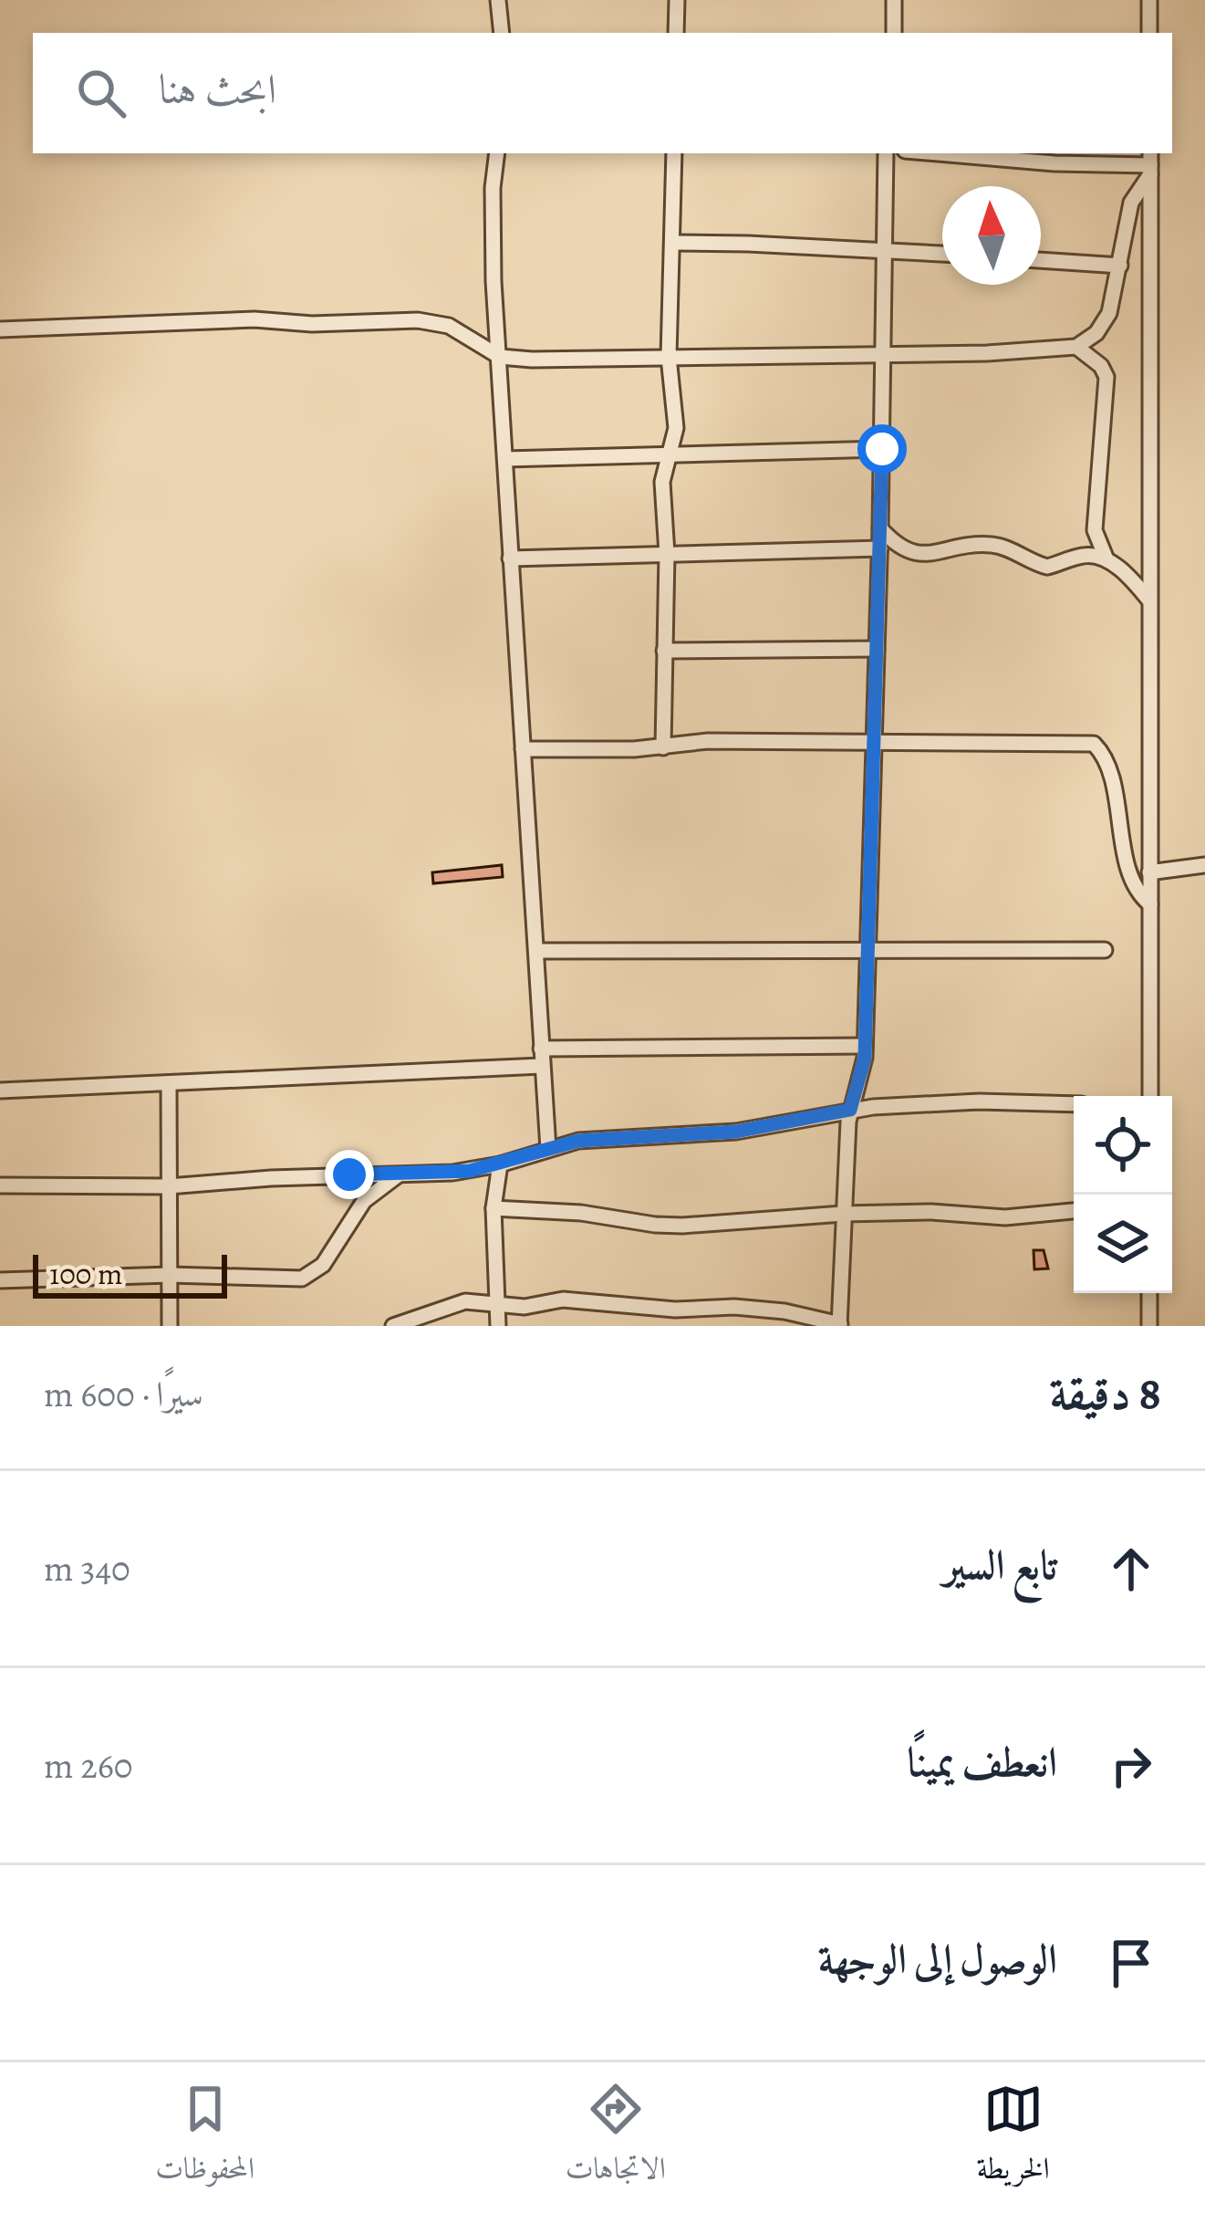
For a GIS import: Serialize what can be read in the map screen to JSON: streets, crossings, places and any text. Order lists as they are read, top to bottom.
{
  "scale_bar": "100 m",
  "north": "top",
  "page": {
    "search": "ابحث هنا",
    "scale": "100 m",
    "heading": ["8 دقيقة", "سيرًا · 600 m"],
    "list": [
      ["تابع السير", "340 m"],
      ["انعطف يمينًا", "260 m"],
      "الوصول إلى الوجهة"
    ],
    "nav": ["الخريطة", "الاتجاهات", "المحفوظات"]
  }
}
